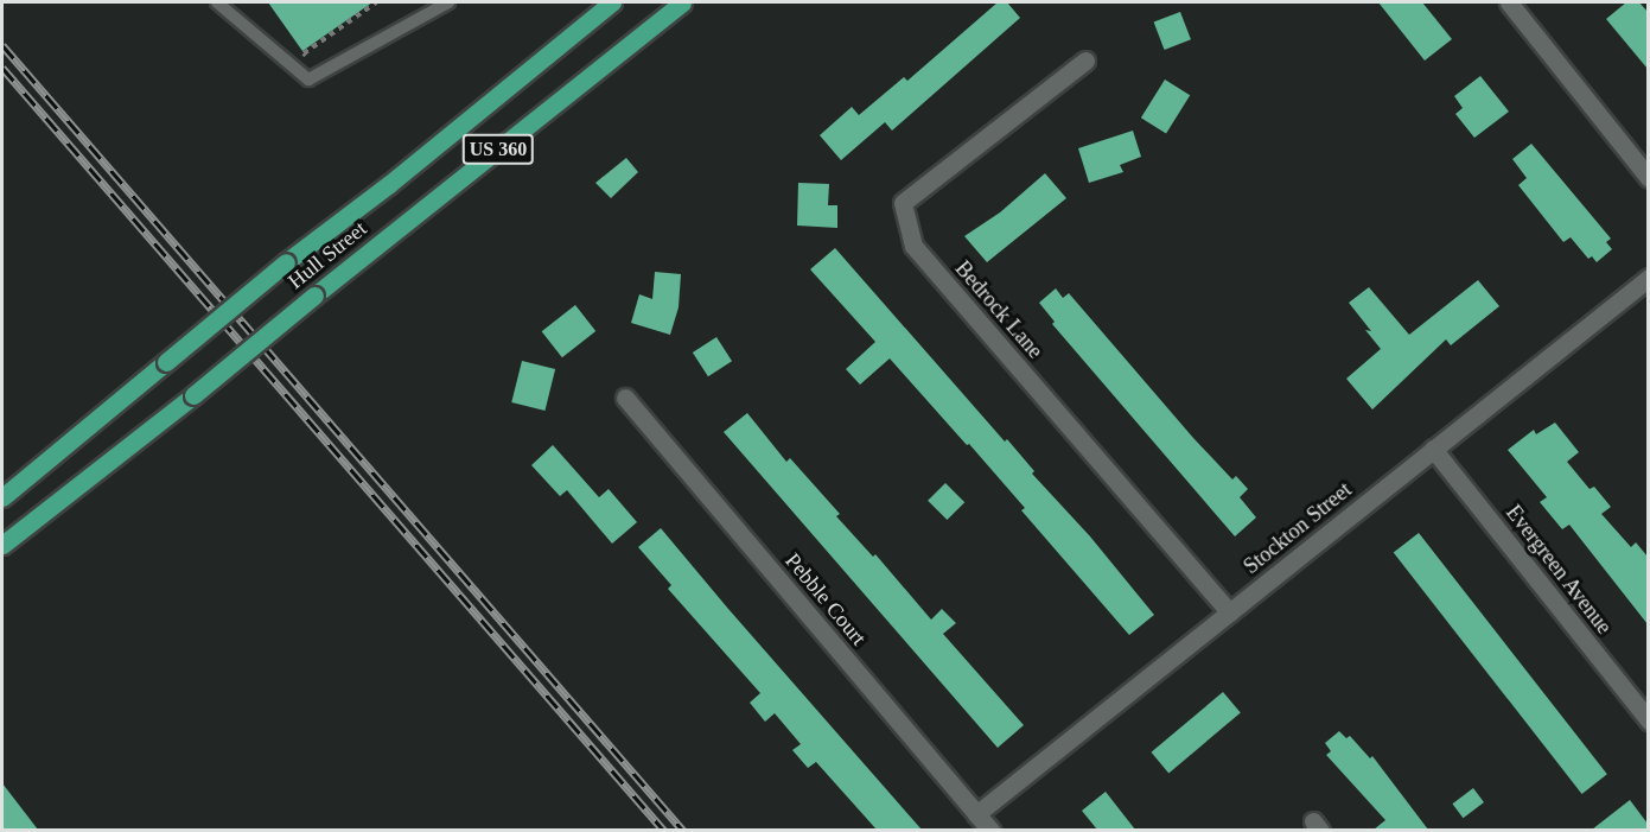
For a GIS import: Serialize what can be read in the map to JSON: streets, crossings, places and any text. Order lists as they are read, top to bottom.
{
  "streets": {
    "main road": ["US 360", "Hull Street"],
    "street": [
      "Bedrock Lane",
      "Stockton Street",
      "Evergreen Avenue",
      "Pebble Court"
    ]
  },
  "crossings": [
    ["Bedrock Lane", "Stockton Street"],
    ["Stockton Street", "Evergreen Avenue"],
    ["Stockton Street", "Pebble Court"]
  ]
}
